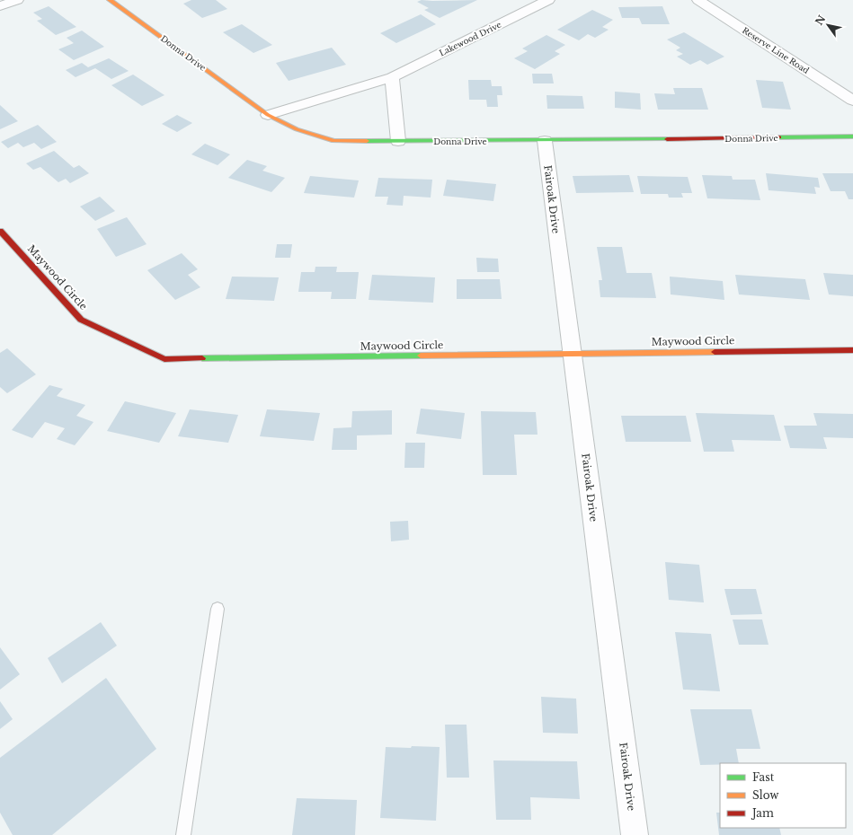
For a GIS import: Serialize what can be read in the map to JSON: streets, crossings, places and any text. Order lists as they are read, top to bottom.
{
  "streets": {
    "street": [
      "Lakewood Drive",
      "Reserve Line Road",
      "Donna Drive",
      "Fairoak Drive",
      "Maywood Circle"
    ]
  },
  "crossings": [
    ["Lakewood Drive", "Donna Drive"],
    ["Donna Drive", "Fairoak Drive"],
    ["Fairoak Drive", "Maywood Circle"]
  ],
  "legend": ["Fast", "Slow", "Jam"],
  "north": "top left"
}
